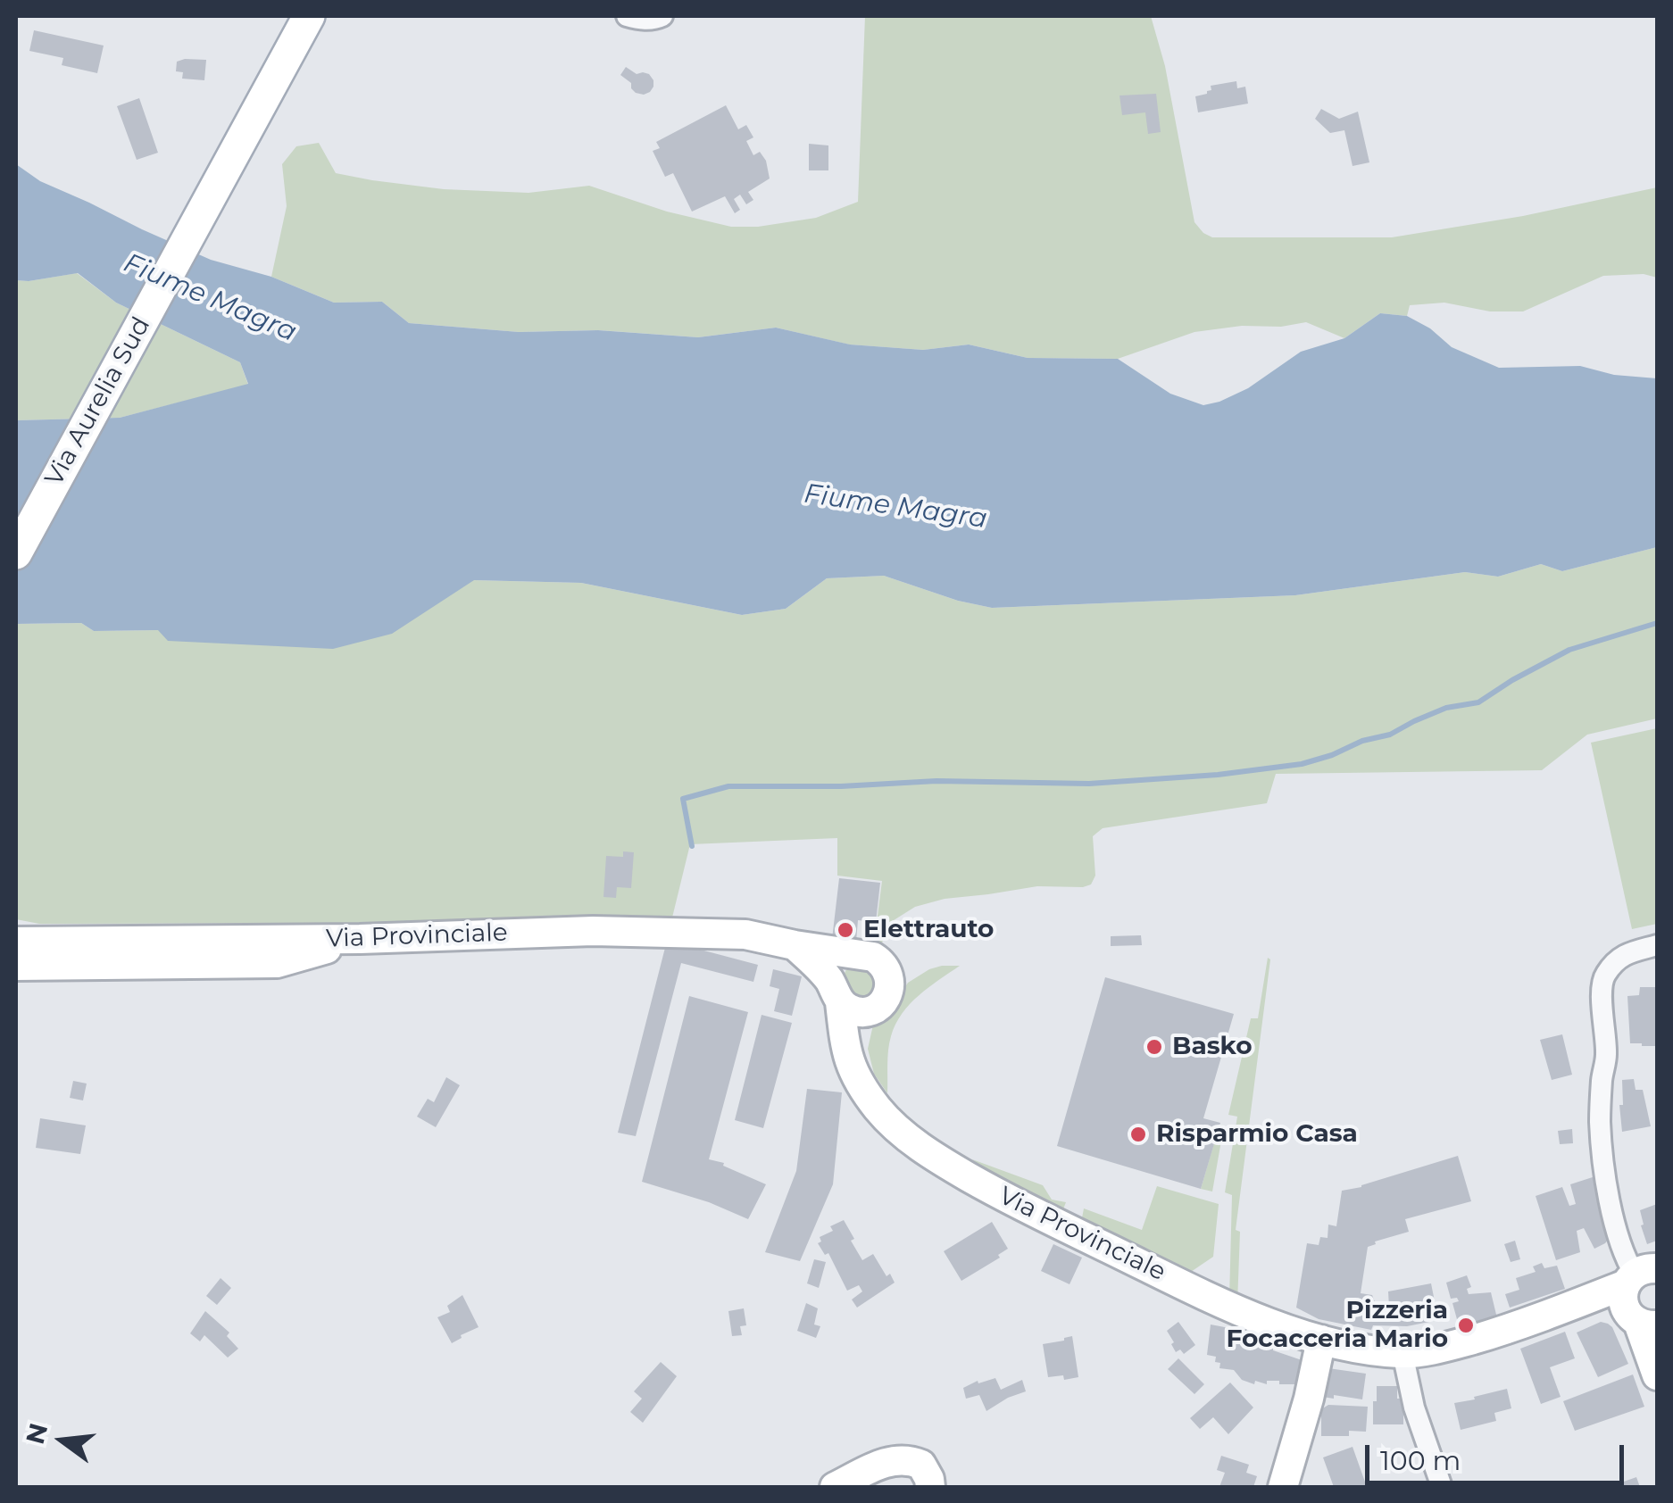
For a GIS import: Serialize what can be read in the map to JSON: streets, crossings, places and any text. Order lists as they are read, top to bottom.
{
  "streets": {
    "main road": ["Via Aurelia Sud", "Via Provinciale"]
  },
  "water": ["Fiume Magra"],
  "places": [
    "Elettrauto",
    "Basko",
    "Risparmio Casa",
    "Pizzeria Focacceria Mario"
  ],
  "scale_bar": "100 m",
  "north": "left"
}
